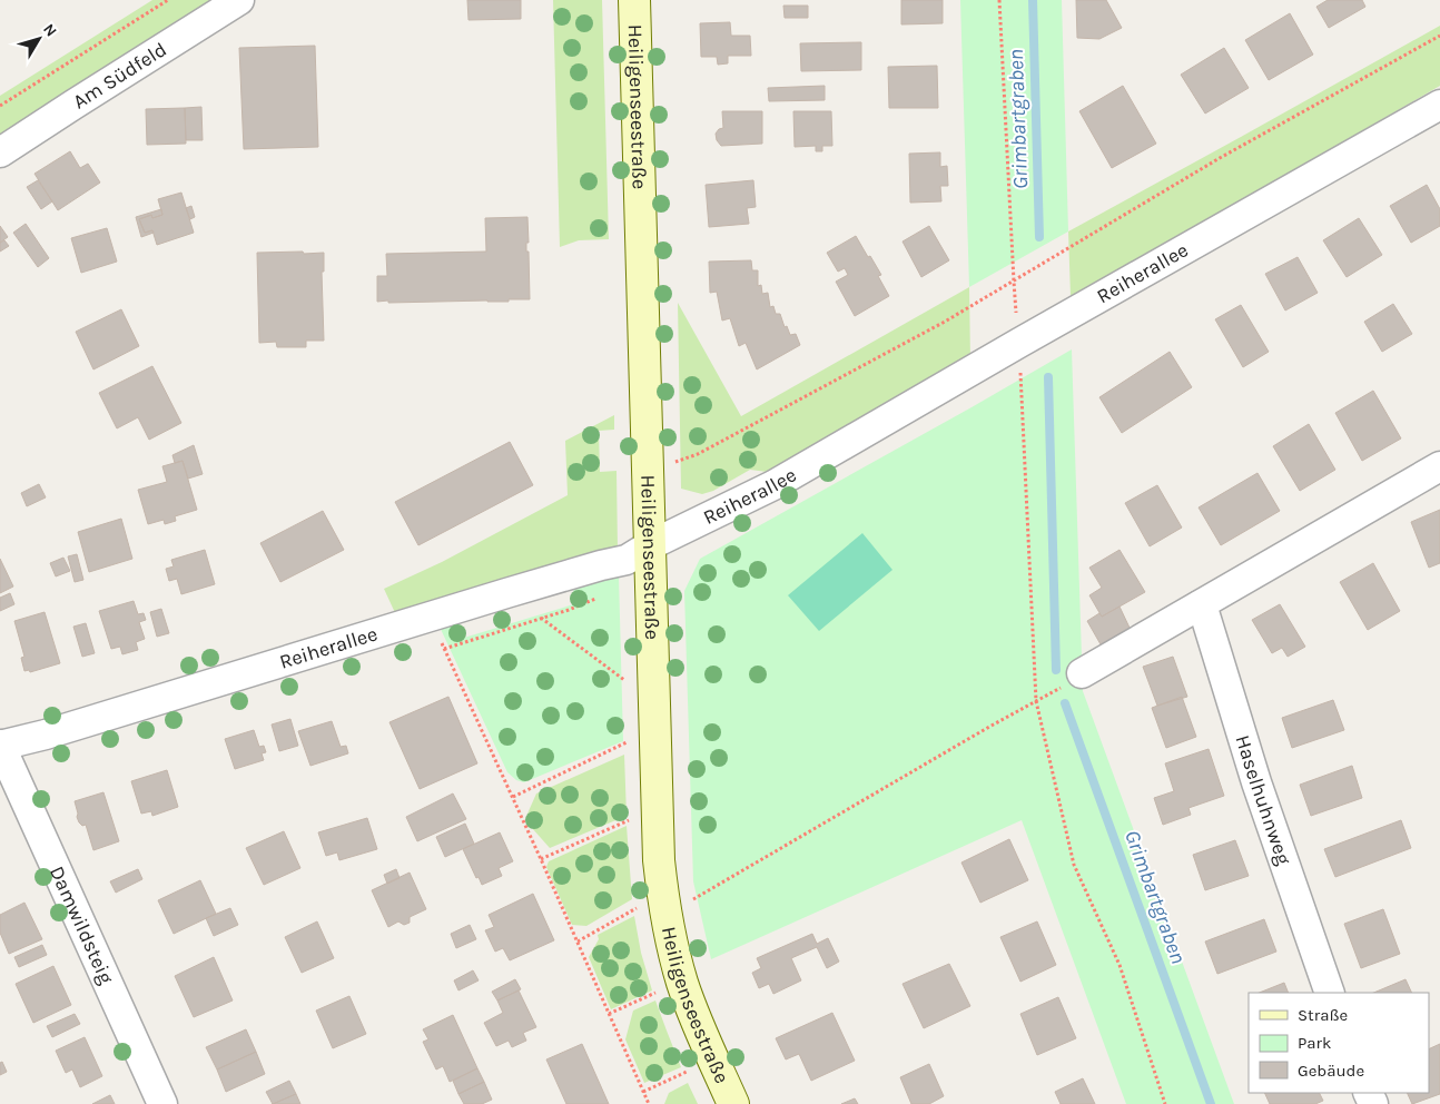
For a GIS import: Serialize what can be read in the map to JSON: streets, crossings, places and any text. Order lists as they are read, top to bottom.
{
  "streets": {
    "main road": ["Heiligenseestraße"],
    "street": [
      "Am Südfeld",
      "Reiherallee",
      "Haselhuhnweg",
      "Damwildsteig"
    ]
  },
  "crossings": [
    ["Heiligenseestraße", "Reiherallee"],
    ["Reiherallee", "Damwildsteig"]
  ],
  "water": ["Grimbartgraben"],
  "legend": ["Straße", "Park", "Gebäude"],
  "north": "top right"
}
